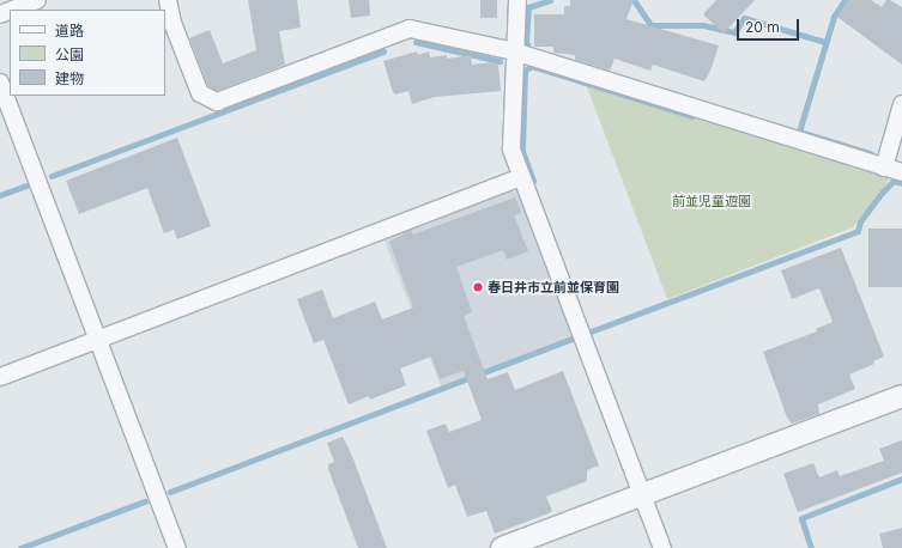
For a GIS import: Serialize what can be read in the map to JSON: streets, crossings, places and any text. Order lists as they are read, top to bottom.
{
  "parks": ["前並児童遊園"],
  "places": ["春日井市立前並保育園"],
  "legend": ["道路", "公園", "建物"],
  "scale_bar": "20 m"
}
